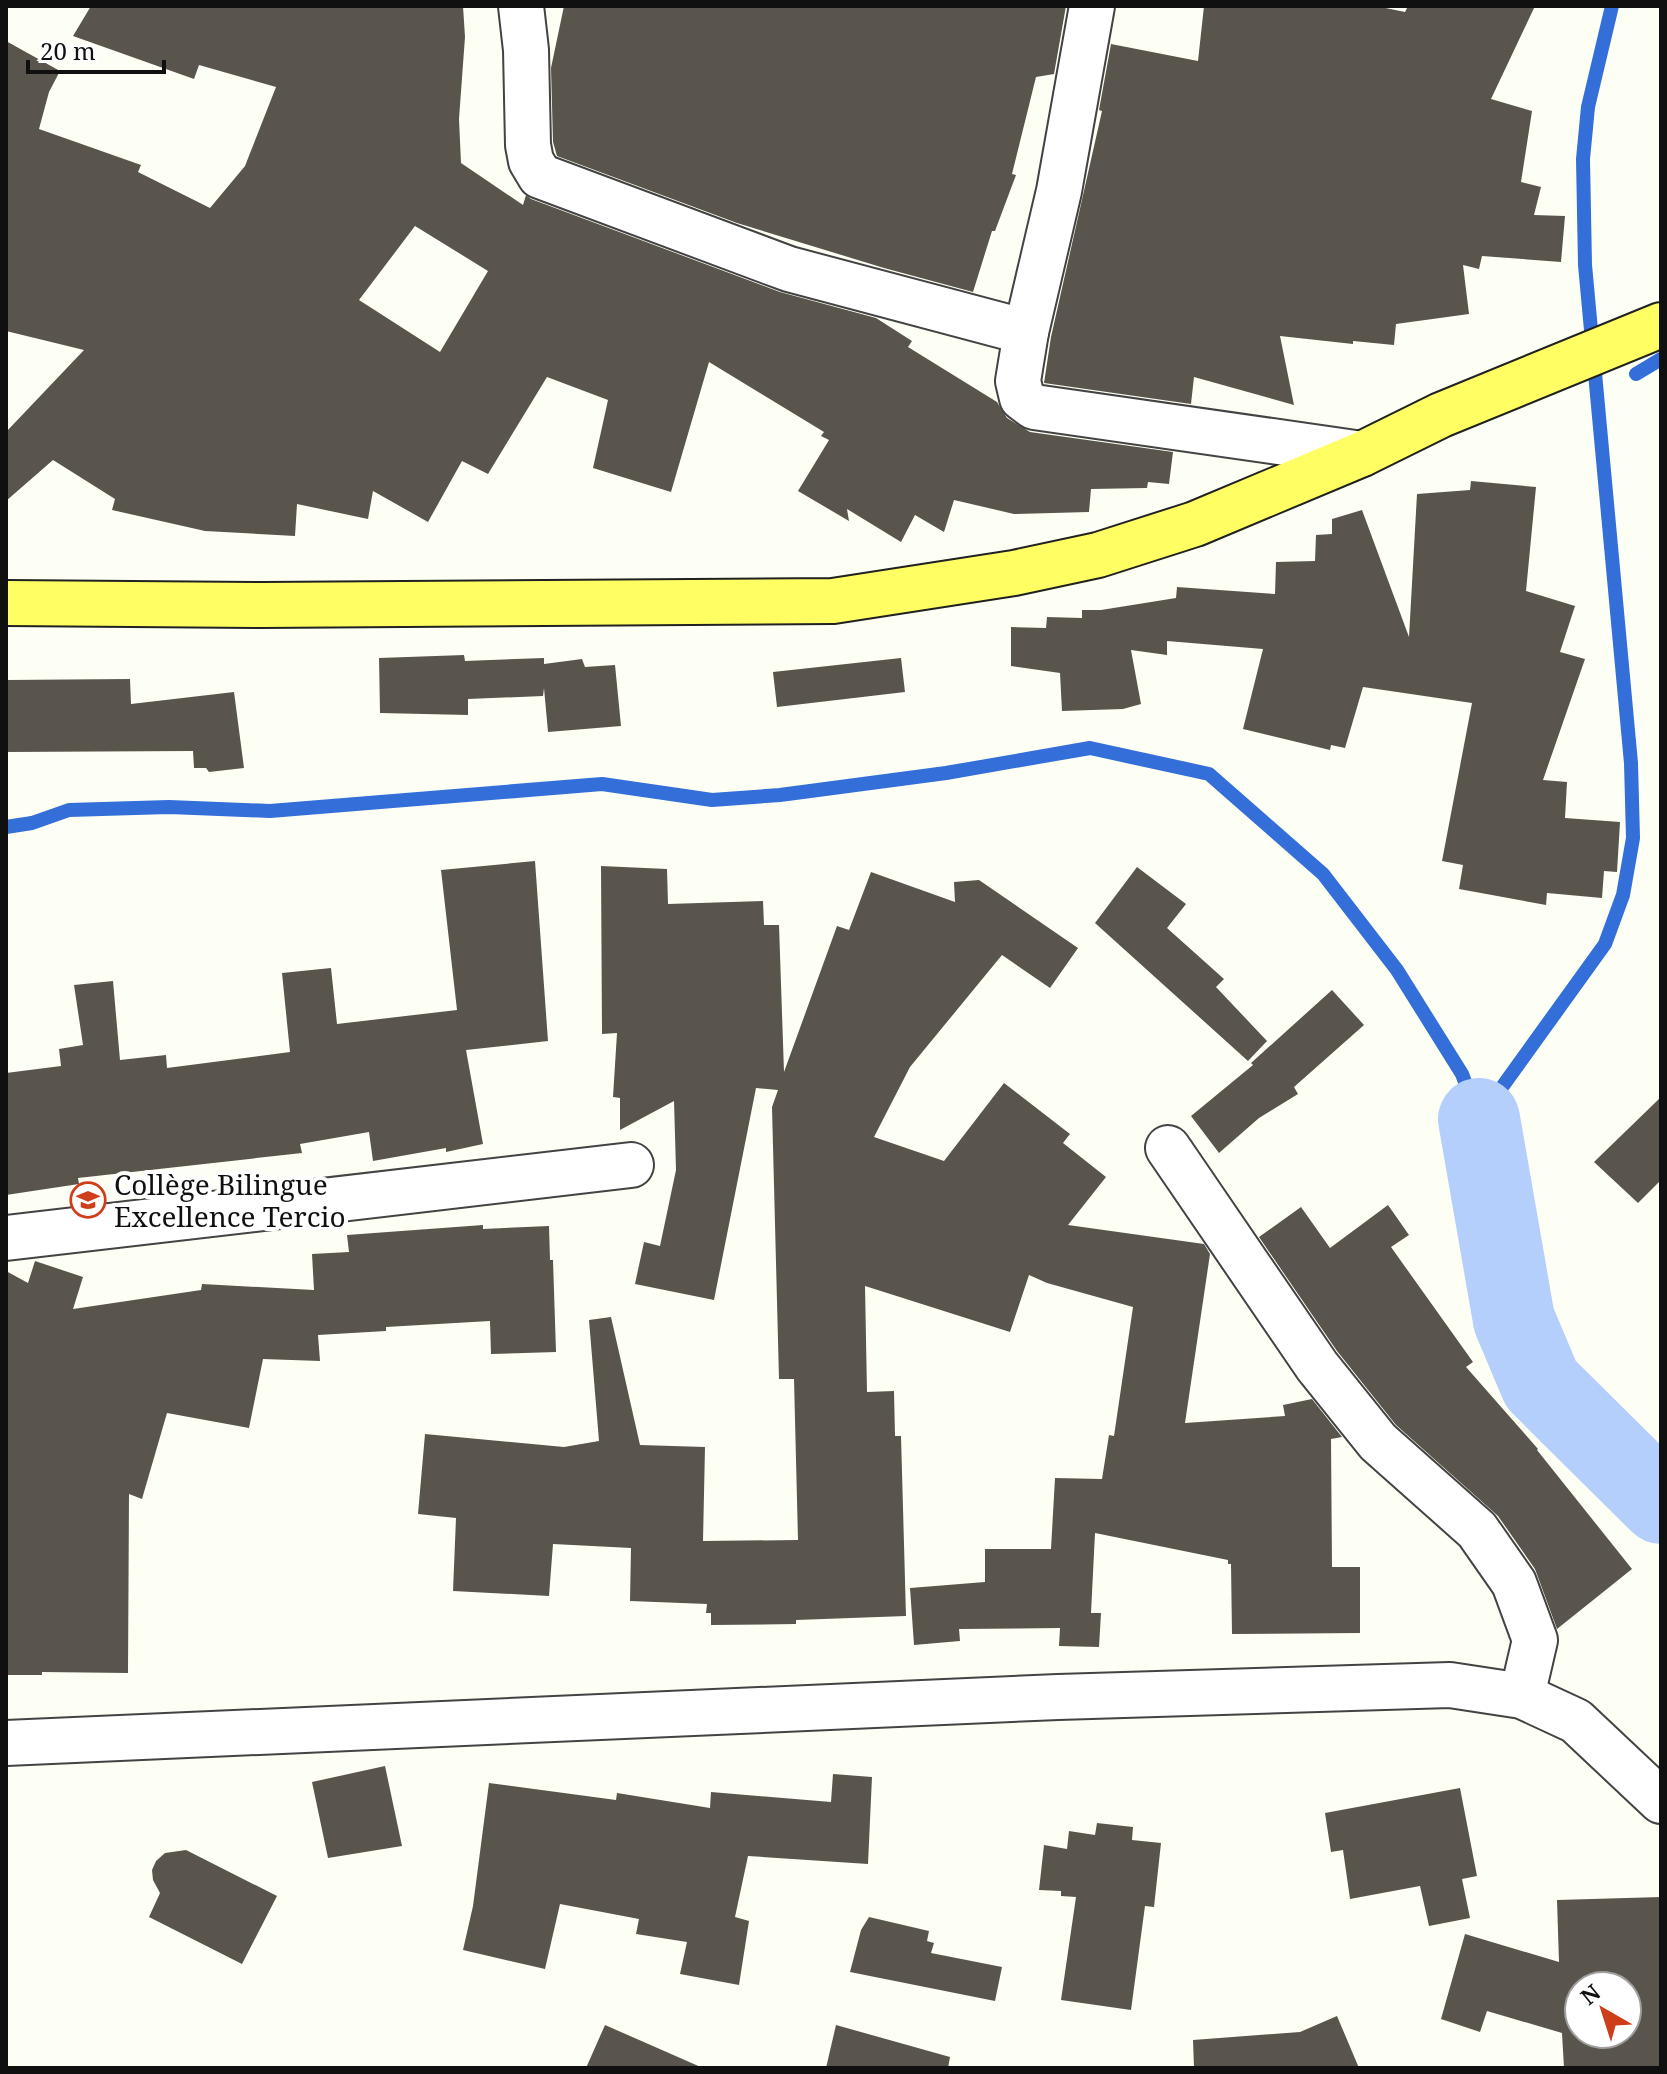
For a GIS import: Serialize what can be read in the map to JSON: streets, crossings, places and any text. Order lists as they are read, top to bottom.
{
  "places": {
    "school or university": ["Collège Bilingue Excellence Tercio"]
  },
  "scale_bar": "20 m",
  "north": "top left"
}
